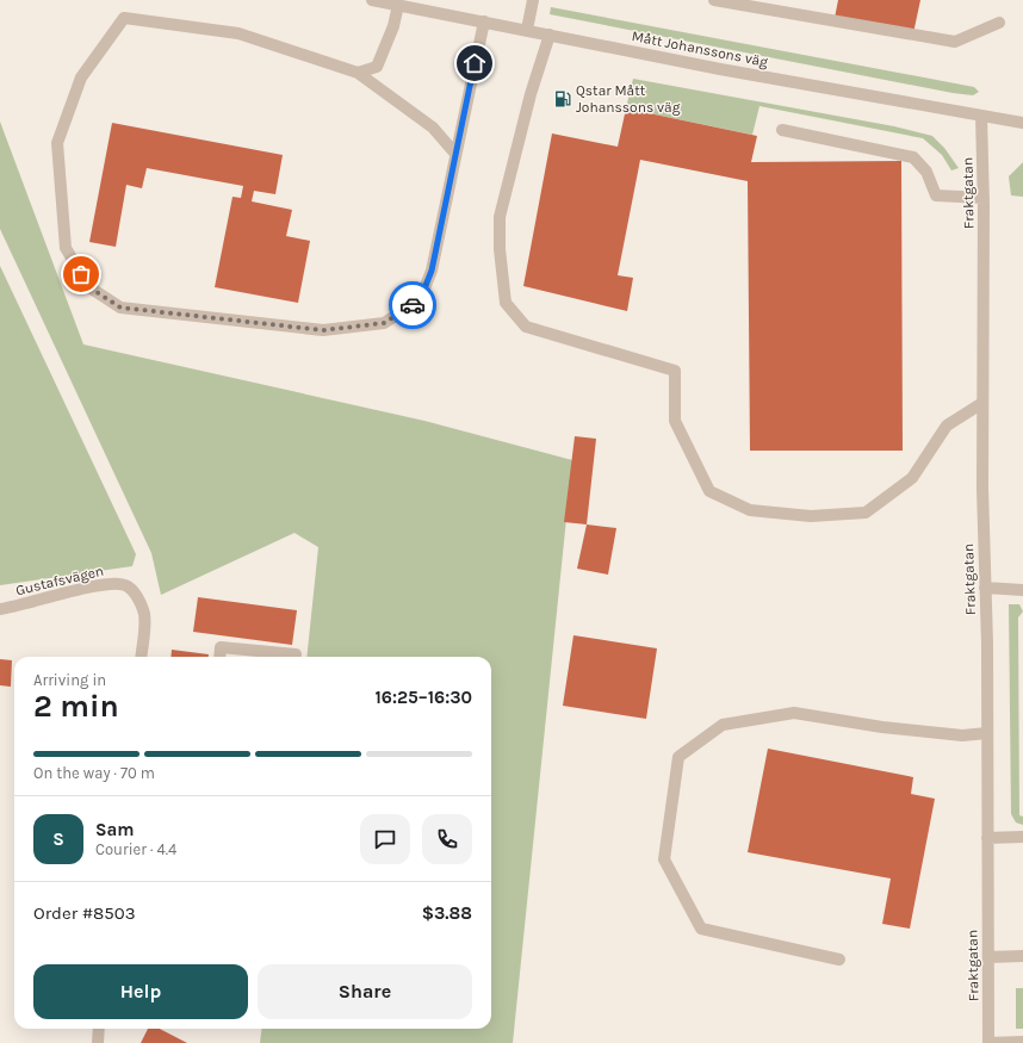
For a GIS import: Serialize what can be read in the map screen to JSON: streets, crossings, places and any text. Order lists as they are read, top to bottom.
{
  "streets": {
    "street": ["Mått Johanssons väg", "Fraktgatan", "Gustafsvägen"]
  },
  "crossings": [
    ["Mått Johanssons väg", "Fraktgatan"]
  ],
  "places": {
    "fuel station": ["Qstar Mått Johanssons väg"]
  },
  "page": {
    "heading": ["2 min", "Arriving in", "16:25–16:30"],
    "panel": [
      "Sam",
      "Courier · 4.4",
      "Order #8503",
      "$3.88"
    ],
    "bar": "On the way · 70 m",
    "round": "S",
    "buttons": ["Help", "Share"]
  }
}
